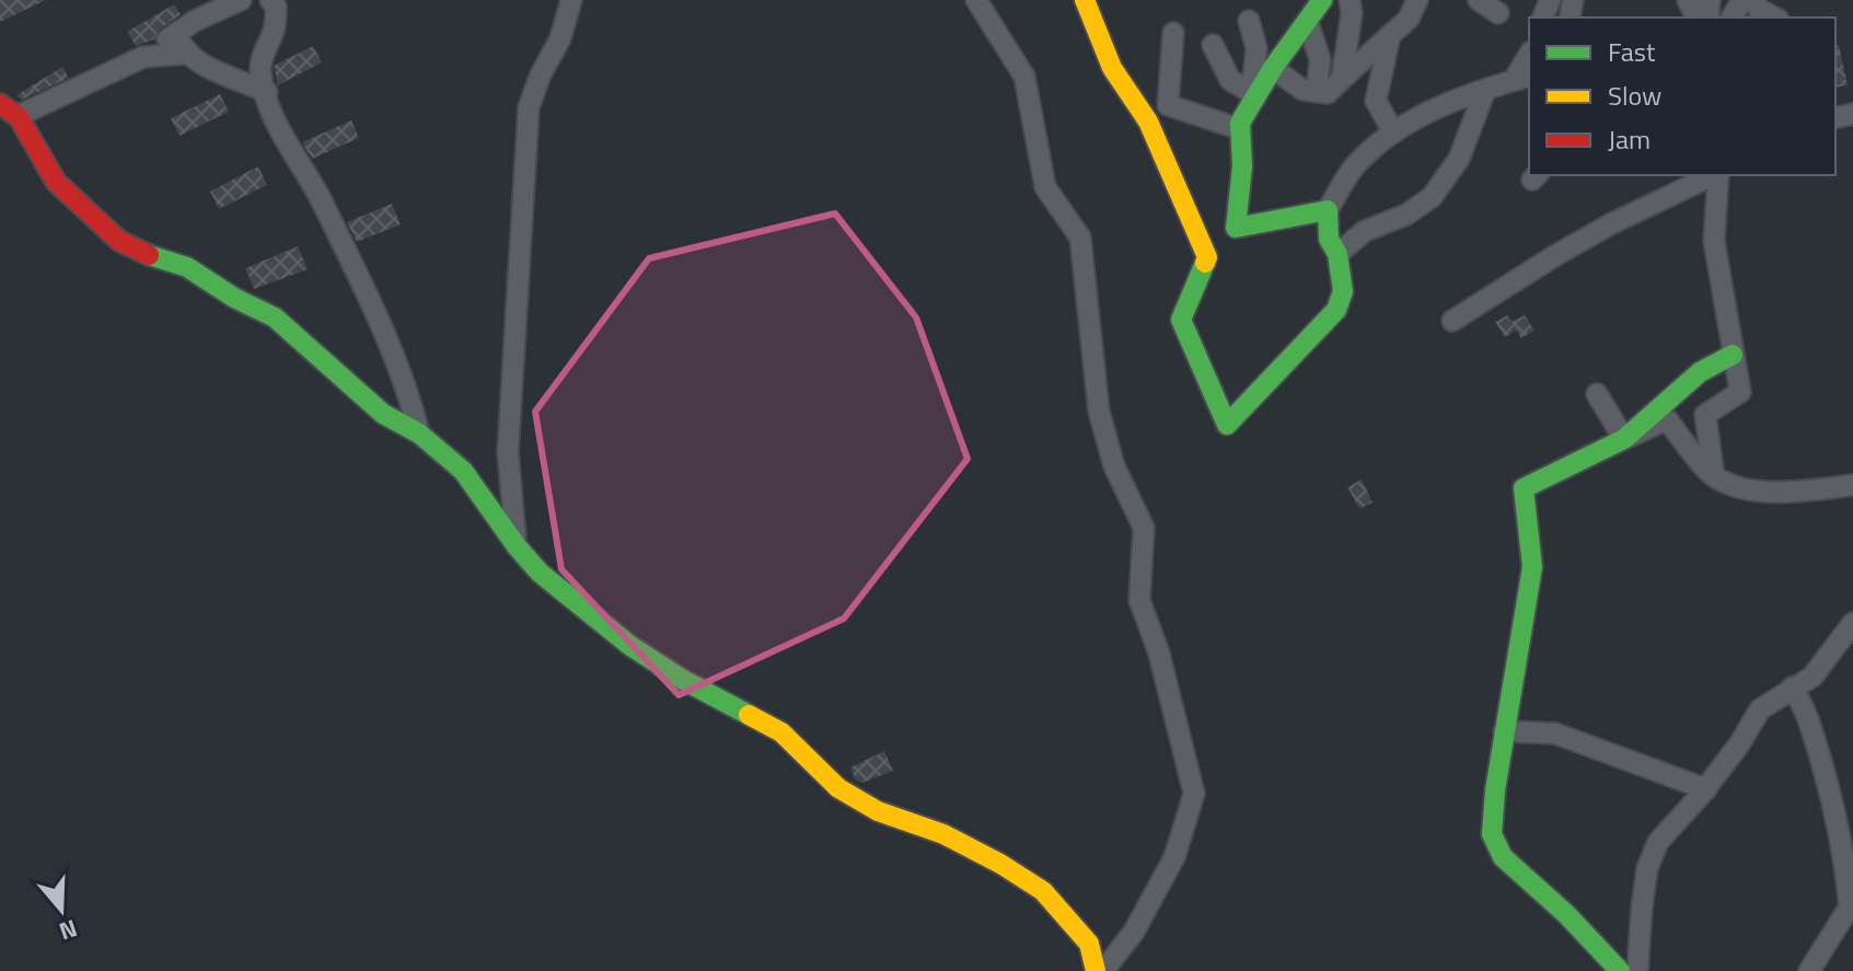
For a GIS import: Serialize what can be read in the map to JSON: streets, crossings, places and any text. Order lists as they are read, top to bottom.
{
  "legend": ["Fast", "Slow", "Jam"],
  "north": "bottom"
}
